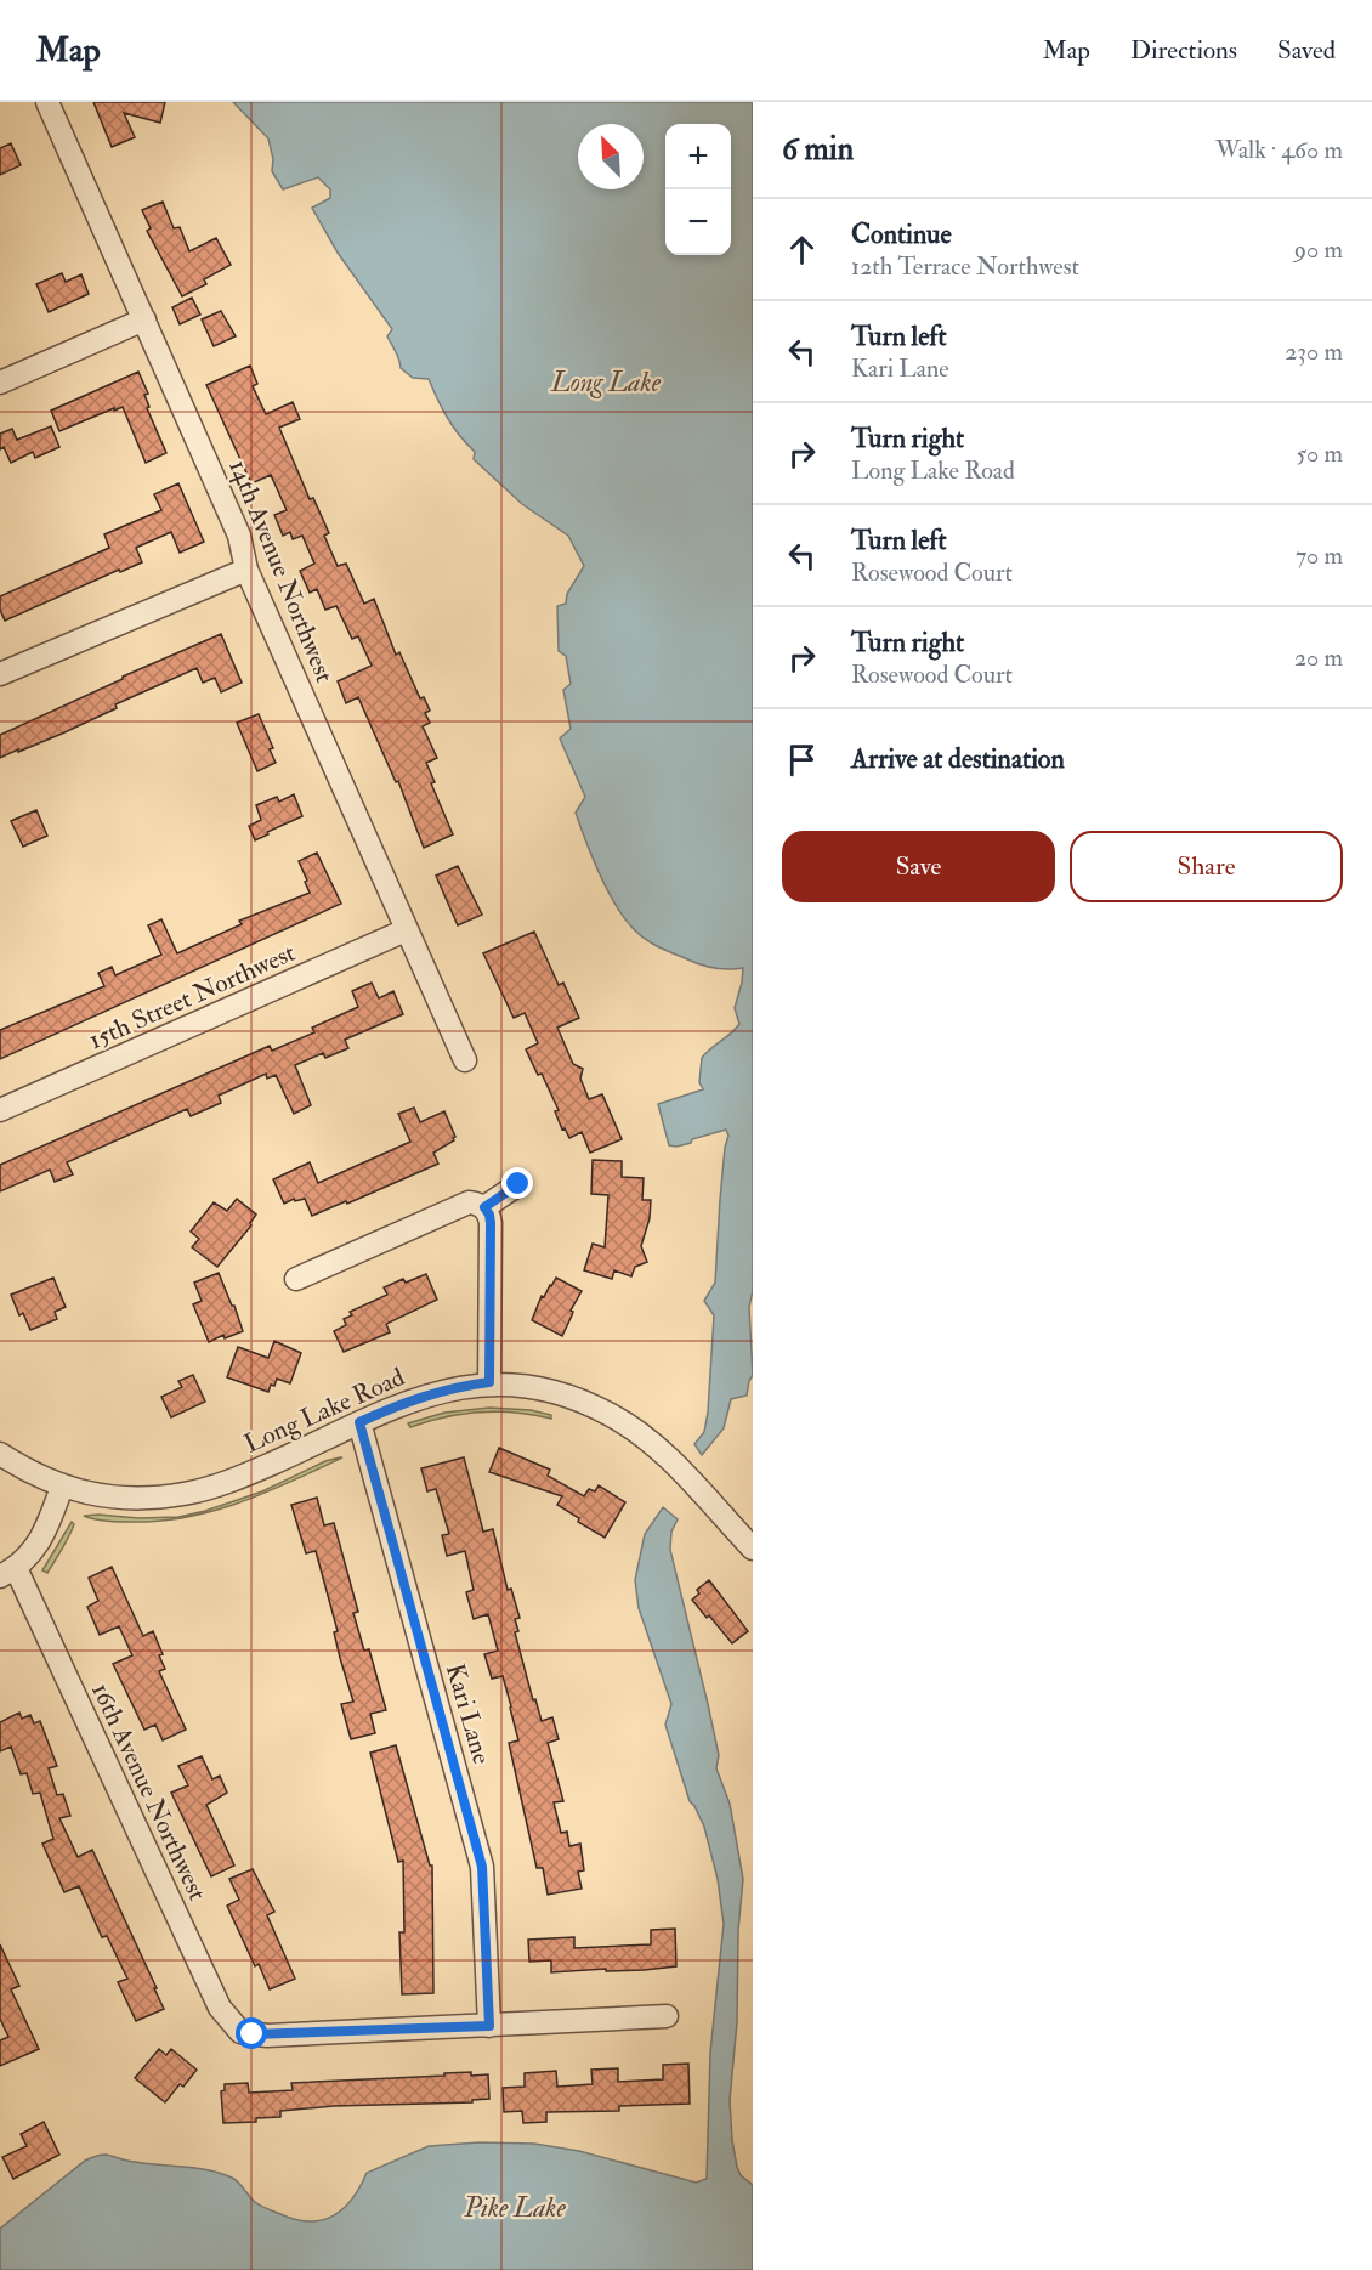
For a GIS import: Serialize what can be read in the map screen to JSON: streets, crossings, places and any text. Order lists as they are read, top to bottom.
{
  "streets": {
    "street": [
      "14th Avenue Northwest",
      "15th Street Northwest",
      "Long Lake Road",
      "Kari Lane",
      "16th Avenue Northwest"
    ]
  },
  "crossings": [
    ["14th Avenue Northwest", "15th Street Northwest"],
    ["Long Lake Road", "Kari Lane"],
    ["Kari Lane", "16th Avenue Northwest"]
  ],
  "water": ["Long Lake", "Pike Lake"],
  "north": "top left",
  "page": {
    "header": "Map",
    "nav": ["Map", "Directions", "Saved"],
    "heading": ["6 min", "Walk · 460 m"],
    "map_buttons": ["+", "−"],
    "list": [
      ["Continue", "12th Terrace Northwest", "90 m"],
      ["Turn left", "Kari Lane", "230 m"],
      ["Turn right", "Long Lake Road", "50 m"],
      ["Turn left", "Rosewood Court", "70 m"],
      ["Turn right", "Rosewood Court", "20 m"],
      "Arrive at destination"
    ],
    "buttons": ["Save", "Share"]
  }
}
